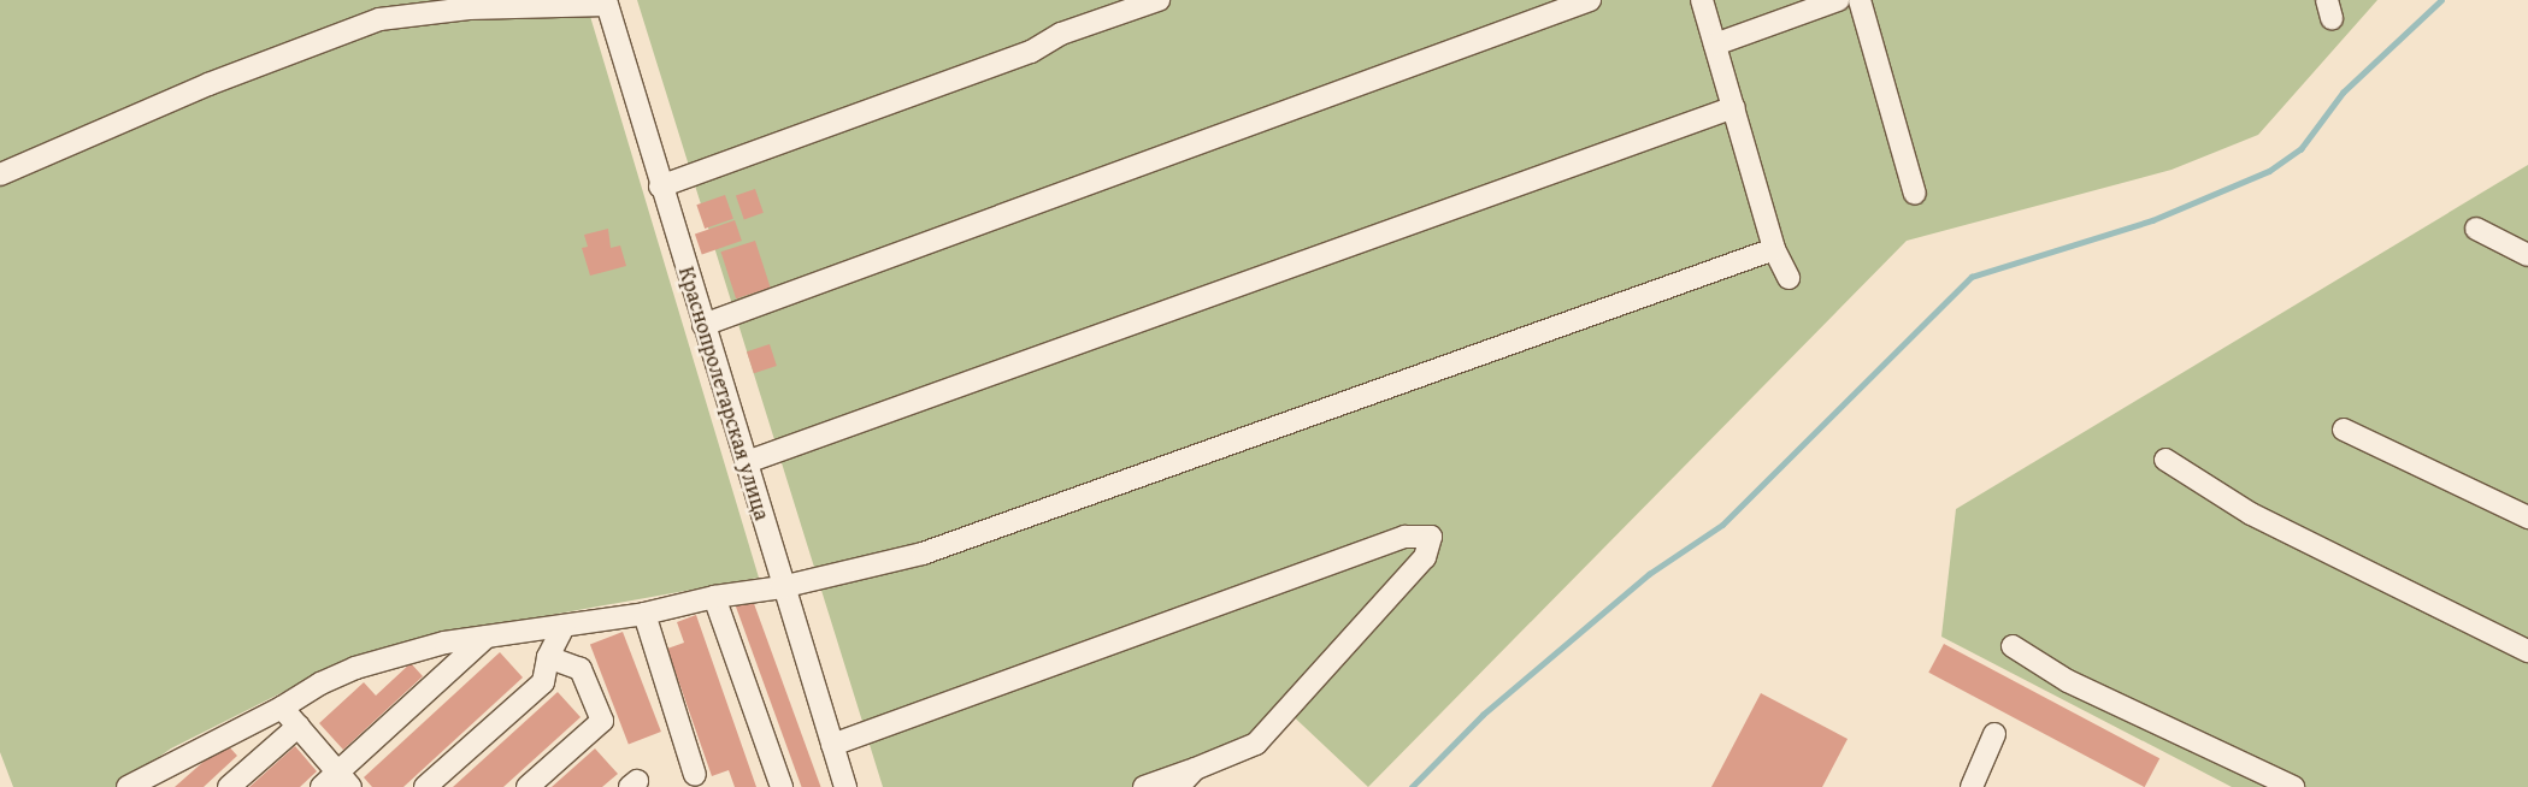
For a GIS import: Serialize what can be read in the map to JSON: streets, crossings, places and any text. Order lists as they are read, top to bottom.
{
  "streets": {
    "street": ["Краснопролетарская улица"]
  }
}
